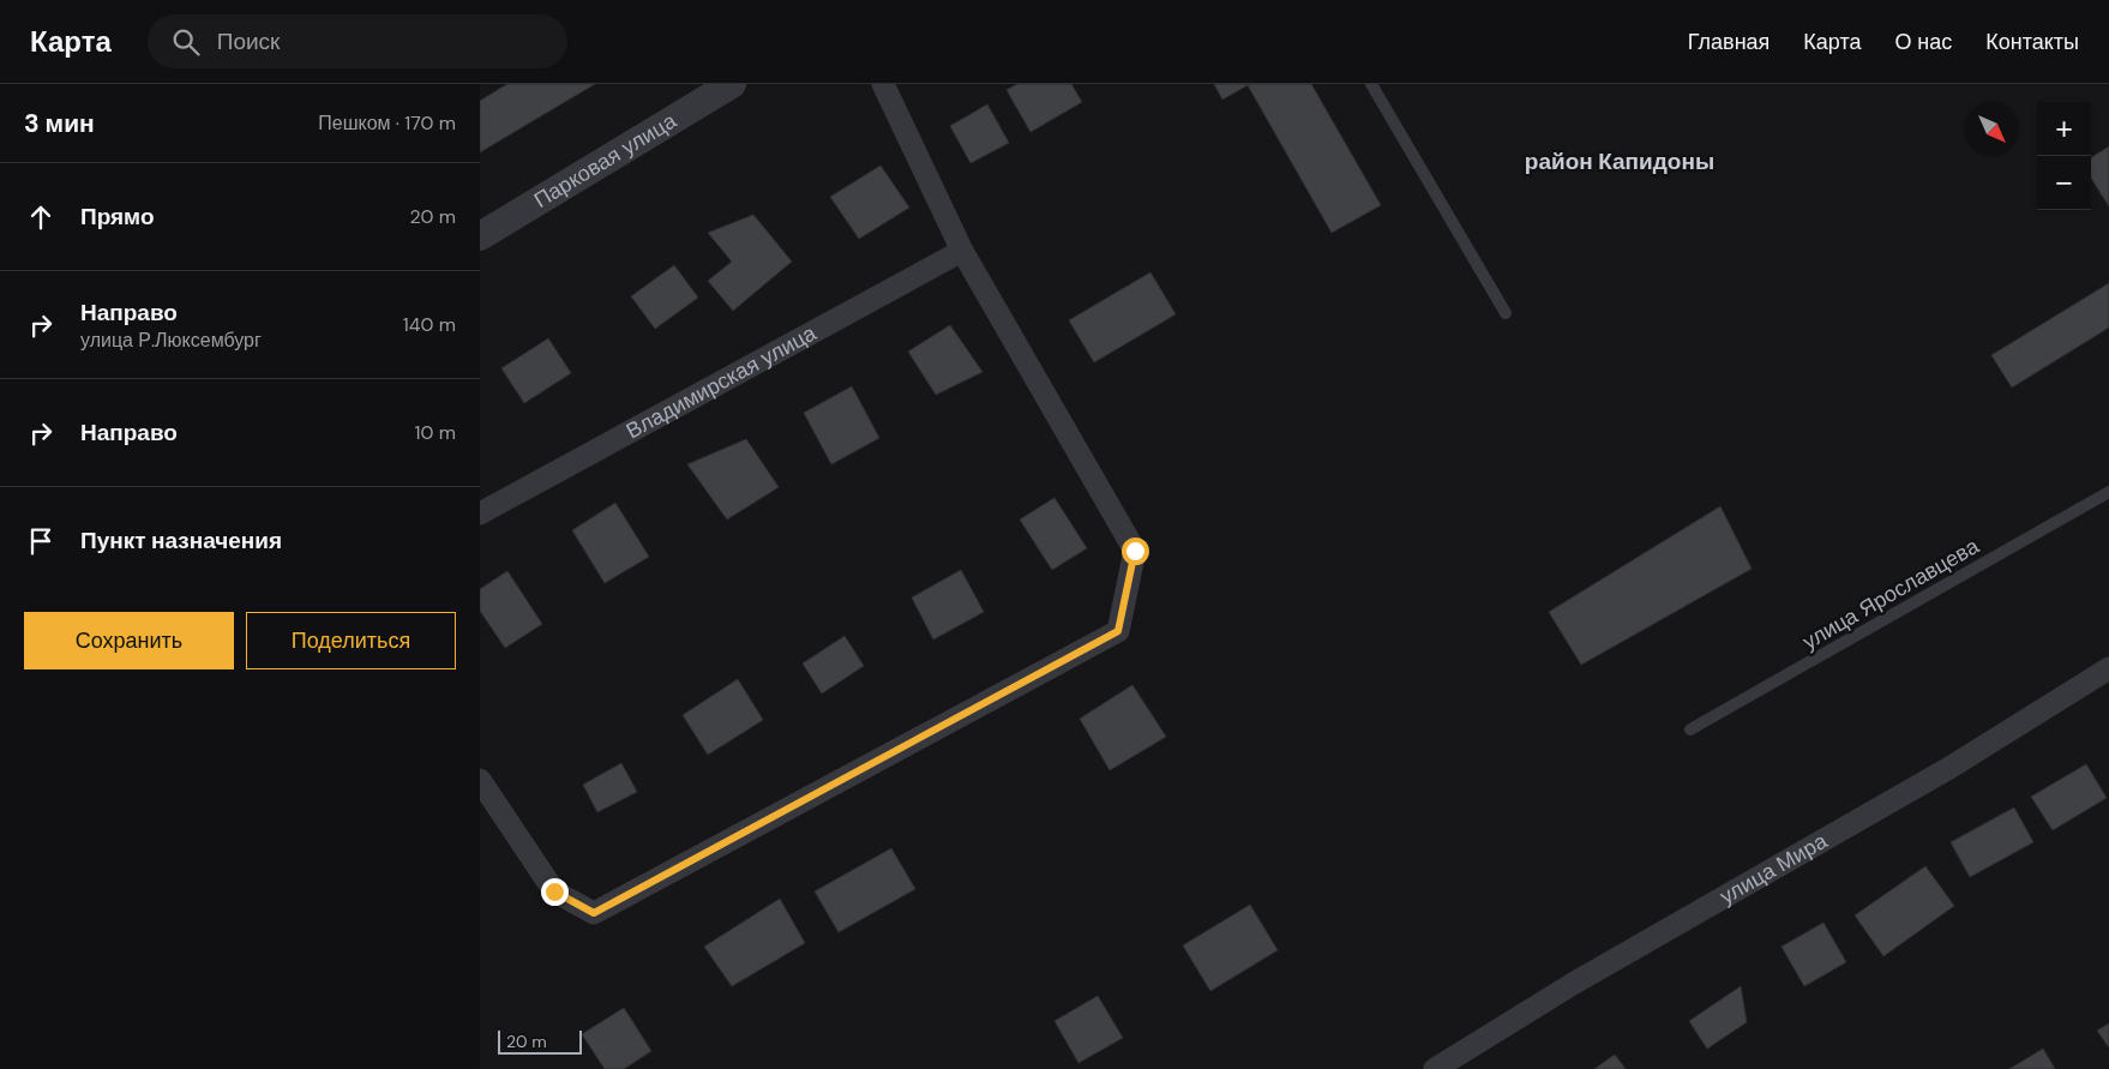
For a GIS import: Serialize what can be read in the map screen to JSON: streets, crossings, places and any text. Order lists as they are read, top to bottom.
{
  "streets": {
    "street": ["Парковая улица", "Владимирская улица", "улица Мира"],
    "lane": ["улица Ярославцева"]
  },
  "districts": ["район Капидоны"],
  "scale_bar": "20 m",
  "north": "bottom right",
  "page": {
    "header": "Карта",
    "search": "Поиск",
    "nav": [
      "Главная",
      "Карта",
      "О нас",
      "Контакты"
    ],
    "heading": ["3 мин", "Пешком · 170 m"],
    "map_buttons": ["+", "−"],
    "list": [
      ["Прямо", "20 m"],
      ["Направо", "улица Р.Люксембург", "140 m"],
      ["Направо", "10 m"],
      "Пункт назначения"
    ],
    "buttons": ["Сохранить", "Поделиться"],
    "scale": "20 m"
  }
}
